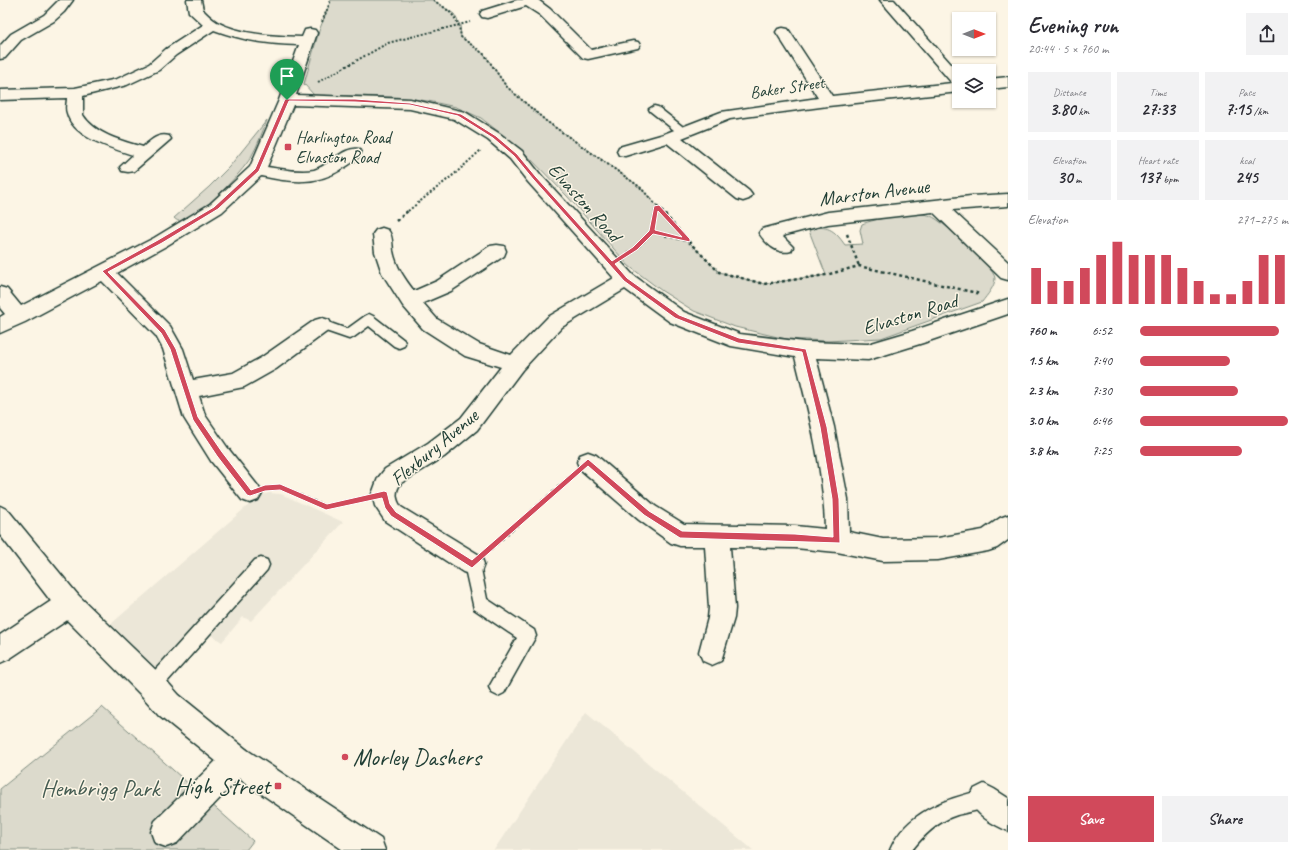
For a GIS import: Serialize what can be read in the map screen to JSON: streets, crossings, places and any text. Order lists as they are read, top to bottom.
{
  "streets": {
    "street": [
      "Baker Street",
      "Marston Avenue",
      "Elvaston Road",
      "Flexbury Avenue"
    ]
  },
  "crossings": [
    ["Elvaston Road", "Flexbury Avenue"]
  ],
  "parks": ["Hembrigg Park"],
  "places": {
    "transit": ["Harlington Road Elvaston Road", "High Street"],
    "other": ["Morley Dashers"]
  },
  "north": "right",
  "page": {
    "heading": ["Evening run", "20:44 · 5 × 760 m"],
    "stats": [
      ["Distance", "3.80 km"],
      ["Time", "27:33"],
      ["Pace", "7:15 /km"],
      ["Elevation", "30 m"],
      ["Heart rate", "137 bpm"],
      ["kcal", "245"]
    ],
    "chart": ["Elevation", "271–275 m"],
    "list": [
      {
        "name": "760 m",
        "note": "6:52"
      },
      {
        "name": "1.5 km",
        "note": "7:40"
      },
      {
        "name": "2.3 km",
        "note": "7:30"
      },
      {
        "name": "3.0 km",
        "note": "6:46"
      },
      {
        "name": "3.8 km",
        "note": "7:25"
      }
    ],
    "buttons": ["Save", "Share"]
  }
}
